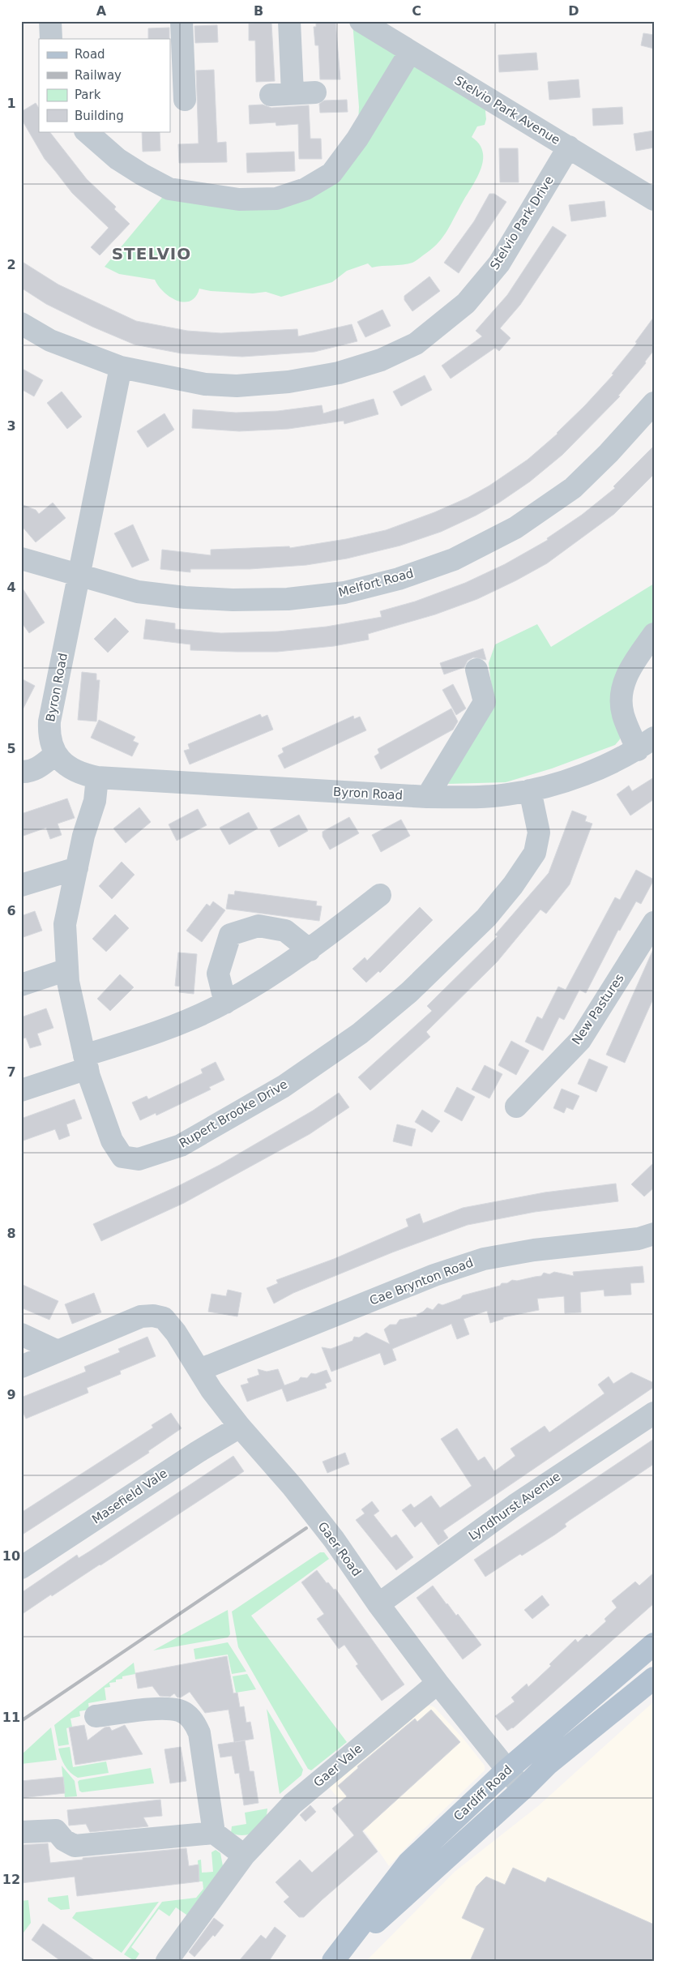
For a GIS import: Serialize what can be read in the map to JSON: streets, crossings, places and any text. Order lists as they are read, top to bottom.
{
  "streets": {
    "main road": ["Cardiff Road"],
    "street": [
      "Stelvio Park Avenue",
      "Stelvio Park Drive",
      "Melfort Road",
      "Byron Road",
      "New Pastures",
      "Rupert Brooke Drive",
      "Cae Brynton Road",
      "Masefield Vale",
      "Lyndhurst Avenue",
      "Gaer Road",
      "Gaer Vale"
    ]
  },
  "crossings": [
    ["Stelvio Park Avenue", "Stelvio Park Drive"],
    ["Stelvio Park Drive", "Byron Road"],
    ["Melfort Road", "Byron Road"],
    ["Byron Road", "Rupert Brooke Drive"],
    ["Cae Brynton Road", "Gaer Road"],
    ["Masefield Vale", "Gaer Road"],
    ["Lyndhurst Avenue", "Gaer Road"],
    ["Gaer Road", "Gaer Vale"],
    ["Gaer Road", "Cardiff Road"]
  ],
  "districts": ["STELVIO"],
  "legend": [
    "Road",
    "Railway",
    "Park",
    "Building"
  ],
  "grid": {
    "columns": [
      "A",
      "B",
      "C",
      "D"
    ],
    "rows": [
      "1",
      "2",
      "3",
      "4",
      "5",
      "6",
      "7",
      "8",
      "9",
      "10",
      "11",
      "12"
    ]
  }
}
